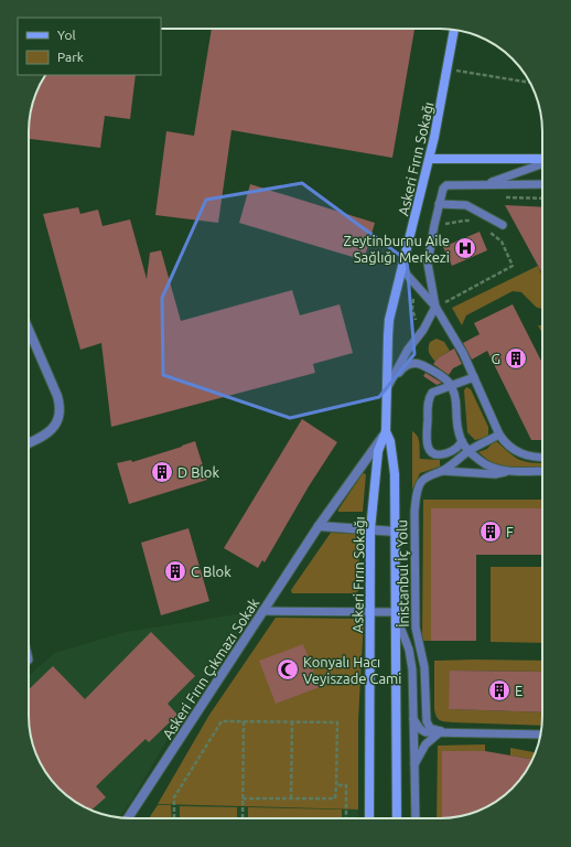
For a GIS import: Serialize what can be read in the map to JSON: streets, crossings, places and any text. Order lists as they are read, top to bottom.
{
  "streets": {
    "street": ["Askeri Fırın Sokağı", "Askeri Fırın Çıkmazı Sokak"],
    "lane": ["İnistanbul İç Yolu"]
  },
  "crossings": [
    ["Askeri Fırın Sokağı", "İnistanbul İç Yolu"],
    ["Askeri Fırın Sokağı", "Askeri Fırın Çıkmazı Sokak"]
  ],
  "places": {
    "hospital": ["Zeytinburnu Aile Sağlığı Merkezi"],
    "building": [
      "G",
      "D Blok",
      "F",
      "C Blok",
      "E"
    ],
    "mosque": ["Konyalı Hacı Veyiszade Cami"]
  },
  "legend": ["Yol", "Park"]
}
